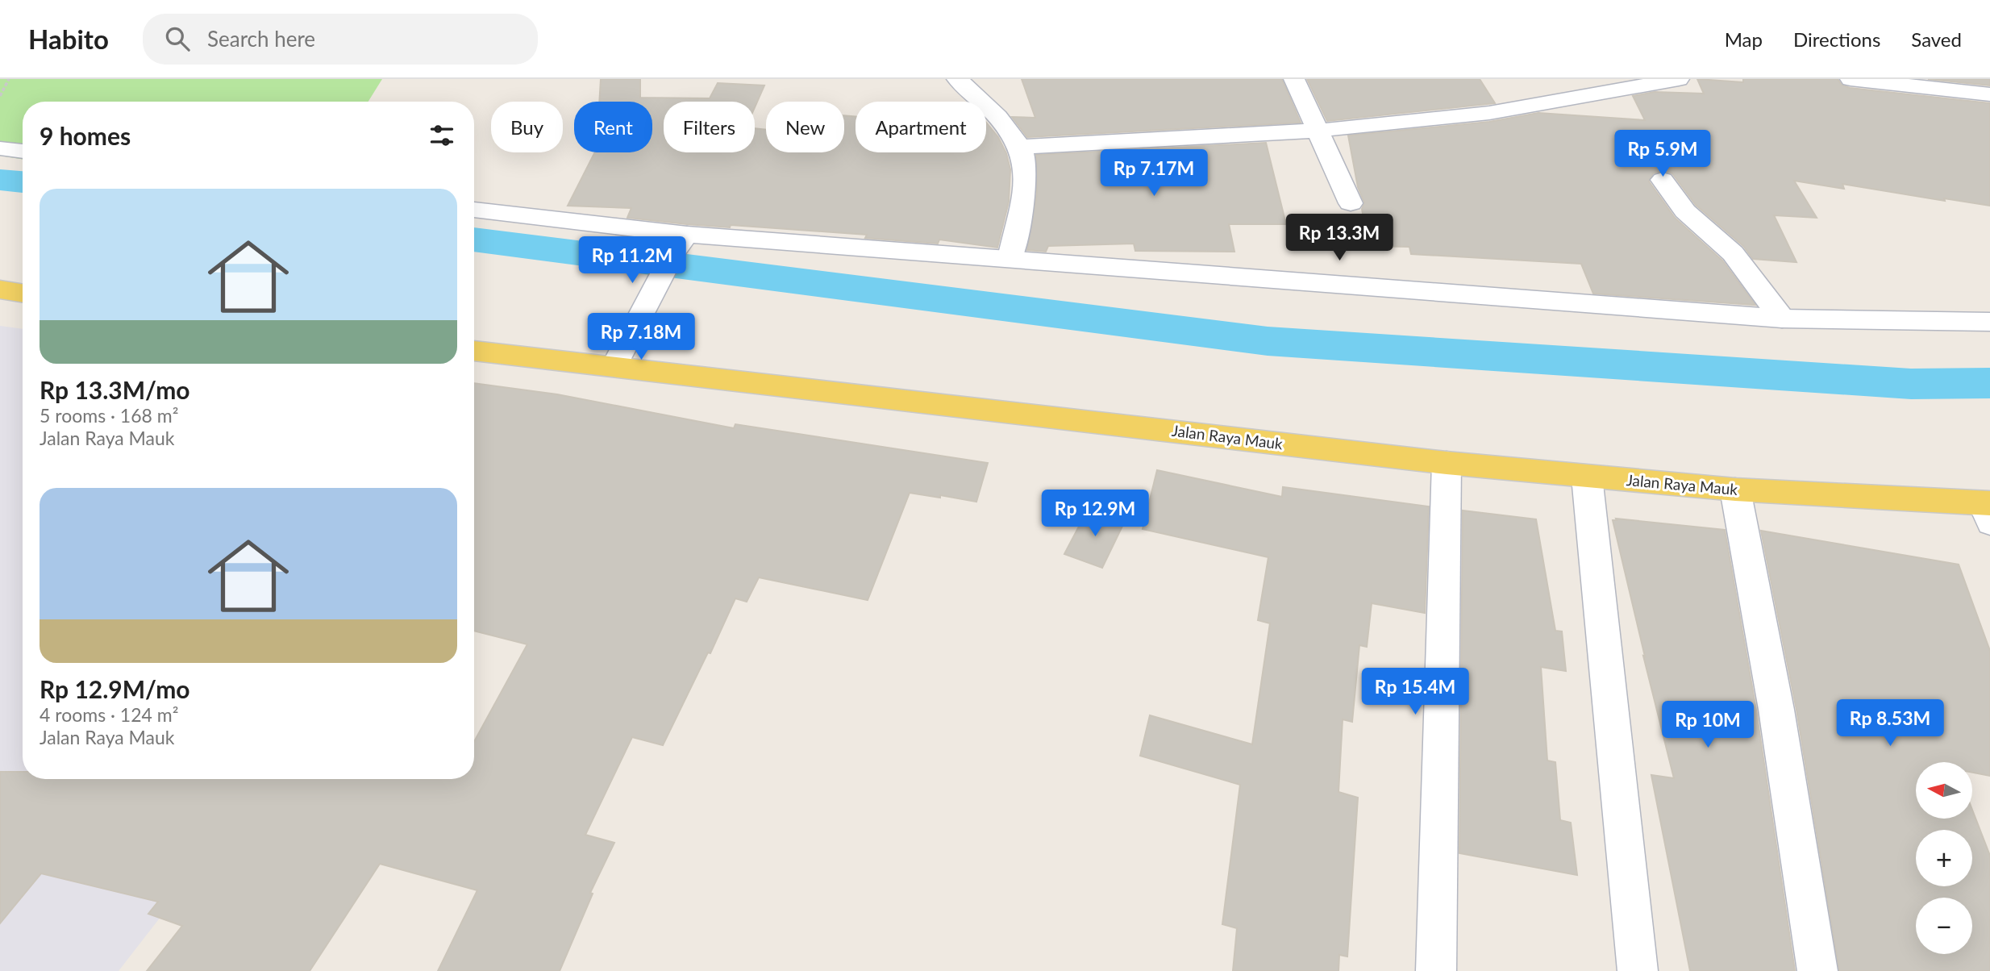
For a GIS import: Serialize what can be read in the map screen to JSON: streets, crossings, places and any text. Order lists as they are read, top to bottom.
{
  "streets": {
    "main road": ["Jalan Raya Mauk"]
  },
  "north": "left",
  "page": {
    "header": "Habito",
    "search": "Search here",
    "nav": ["Map", "Directions", "Saved"],
    "chip": [
      "Buy",
      "Rent",
      "Filters",
      "New",
      "Apartment"
    ],
    "heading": "9 homes",
    "price": [
      "Rp 5.9M",
      "Rp 7.17M",
      "Rp 13.3M",
      "Rp 11.2M",
      "Rp 7.18M",
      "Rp 12.9M",
      "Rp 15.4M",
      "Rp 8.53M",
      "Rp 10M"
    ],
    "list": [
      {
        "name": "Rp 13.3M/mo",
        "note": "5 rooms · 168 m² · Jalan Raya Mauk"
      },
      {
        "name": "Rp 12.9M/mo",
        "note": "4 rooms · 124 m² · Jalan Raya Mauk"
      }
    ],
    "map_buttons": ["+", "−"]
  }
}
